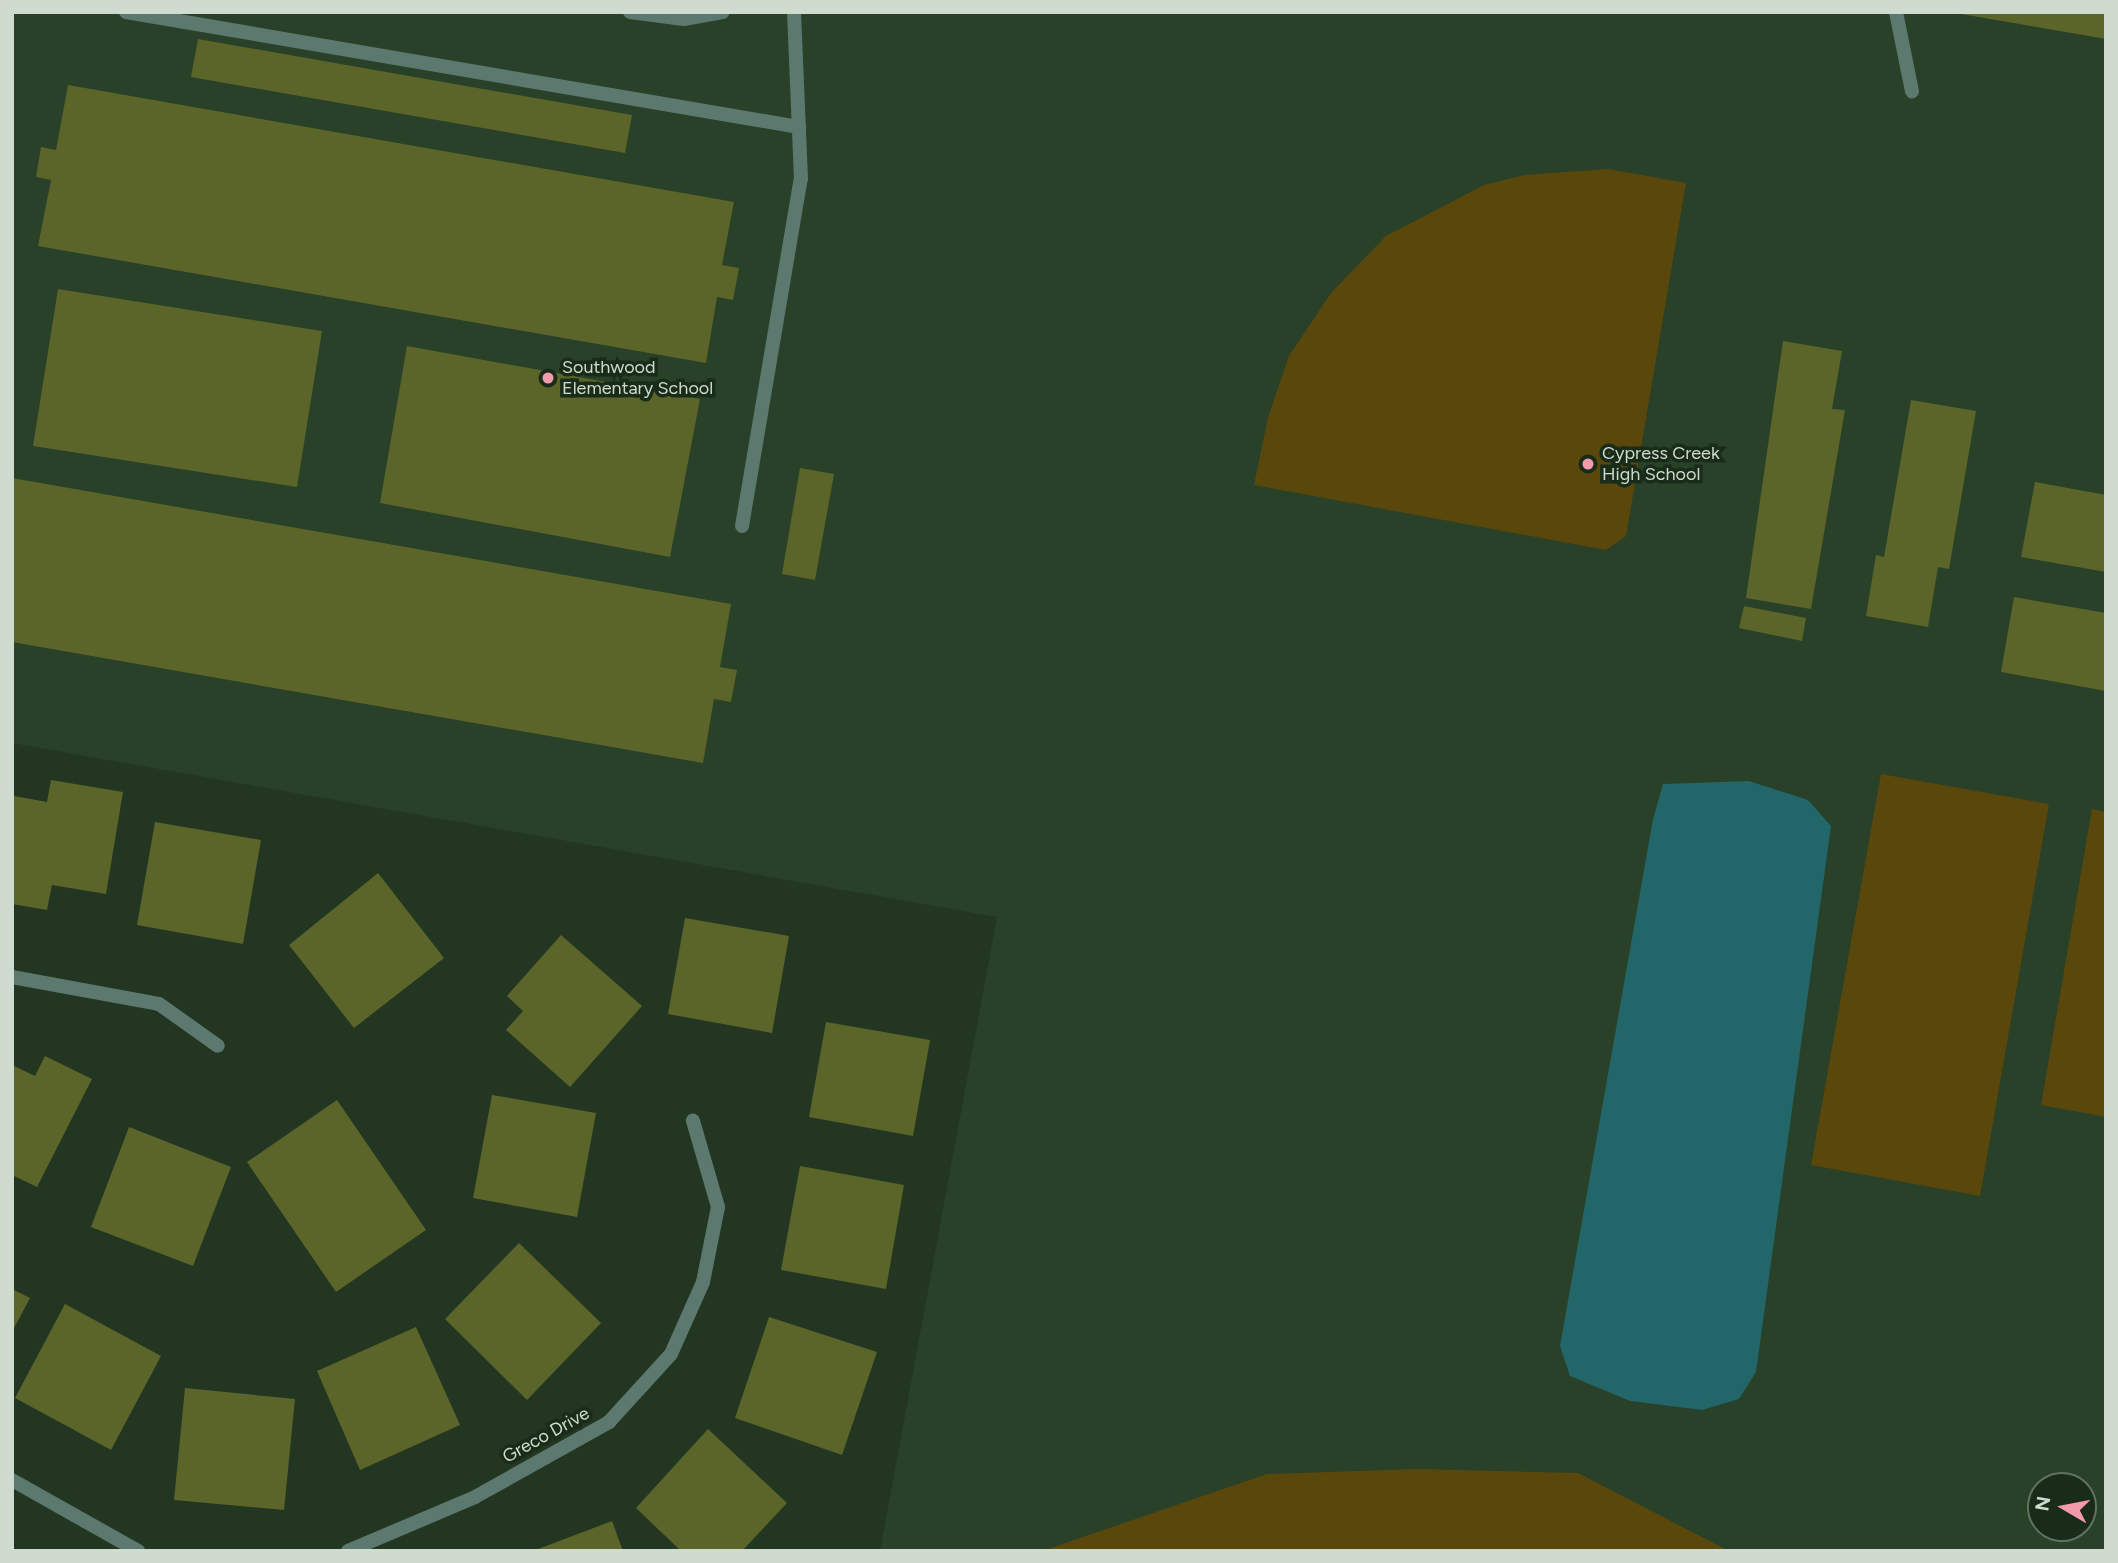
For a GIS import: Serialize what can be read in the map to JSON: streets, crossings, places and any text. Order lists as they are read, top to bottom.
{
  "streets": {
    "street": ["Greco Drive"]
  },
  "places": ["Southwood Elementary School", "Cypress Creek High School"],
  "north": "left"
}
